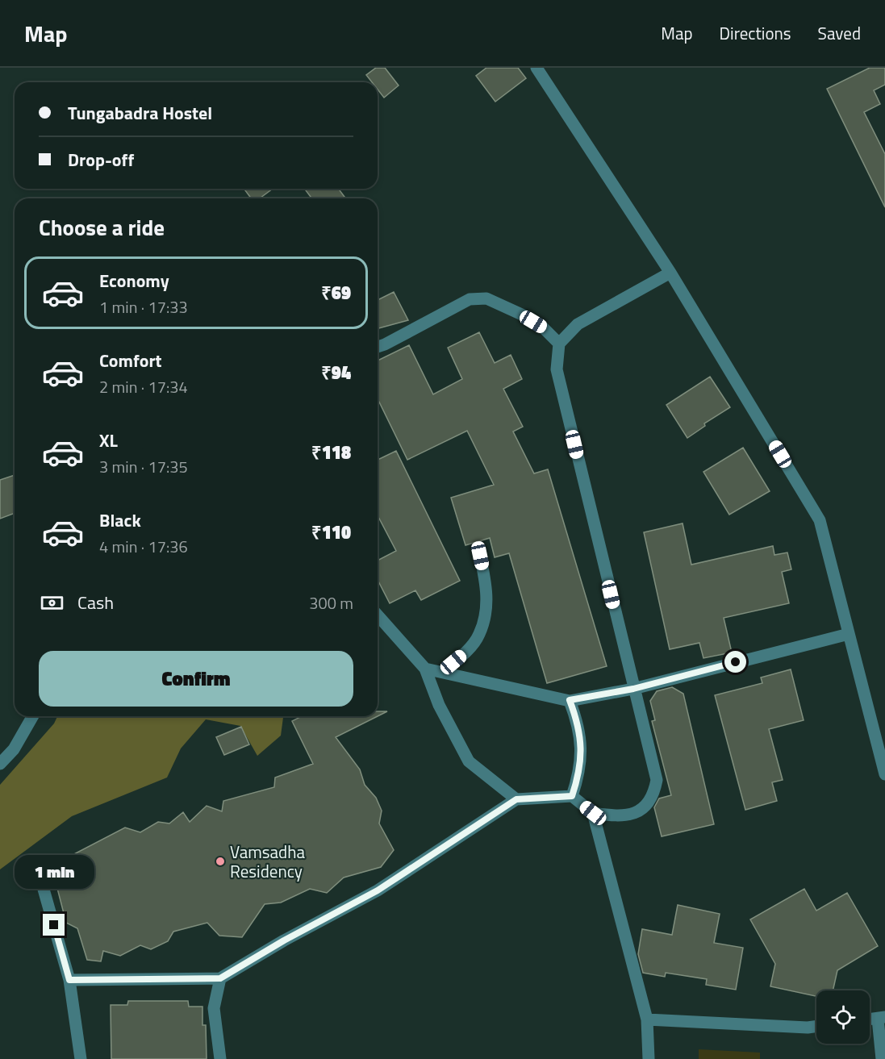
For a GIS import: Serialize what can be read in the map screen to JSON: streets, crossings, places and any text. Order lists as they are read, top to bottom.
{
  "places": ["Vamsadha Residency"],
  "page": {
    "header": "Map",
    "nav": ["Map", "Directions", "Saved"],
    "banner": ["Tungabadra Hostel", "Drop-off"],
    "heading": "Choose a ride",
    "list": [
      {
        "name": "Economy",
        "note": "1 min · 17:33",
        "value": "₹69"
      },
      {
        "name": "Comfort",
        "note": "2 min · 17:34",
        "value": "₹94"
      },
      {
        "name": "XL",
        "note": "3 min · 17:35",
        "value": "₹118"
      },
      {
        "name": "Black",
        "note": "4 min · 17:36",
        "value": "₹110"
      }
    ],
    "pay": ["Cash", "300 m"],
    "buttons": "Confirm",
    "bubble": "1 min"
  }
}
